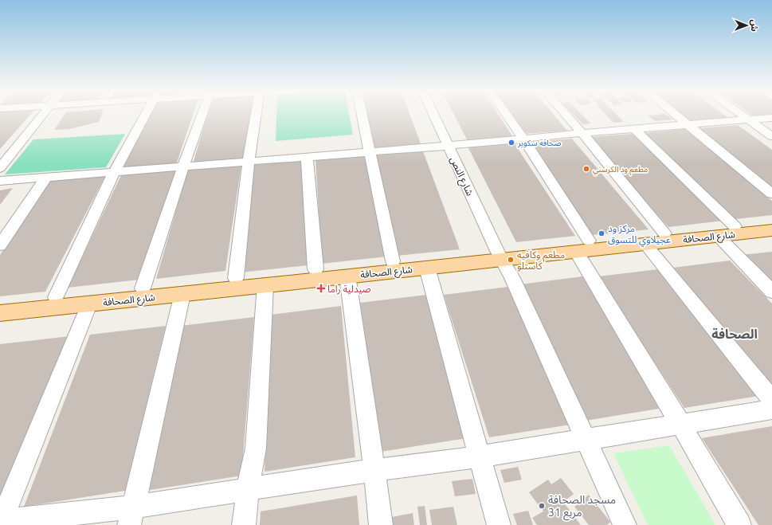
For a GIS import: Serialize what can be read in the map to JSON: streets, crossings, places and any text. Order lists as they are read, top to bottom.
{
  "streets": {
    "main road": ["شارع الصحافة"],
    "street": ["شارع النص"]
  },
  "crossings": [
    ["شارع النص", "شارع الصحافة"]
  ],
  "districts": ["الصحافة"],
  "places": {
    "other": [
      "صحافة سكوير",
      "مطعم ود الكرسني",
      "مركز ود عجيلاوي للتسوق",
      "مطعم وكافيه كاستلو",
      "مسجد الصحافة مربع 31"
    ],
    "health": ["صيدلية راما"]
  },
  "north": "right"
}
